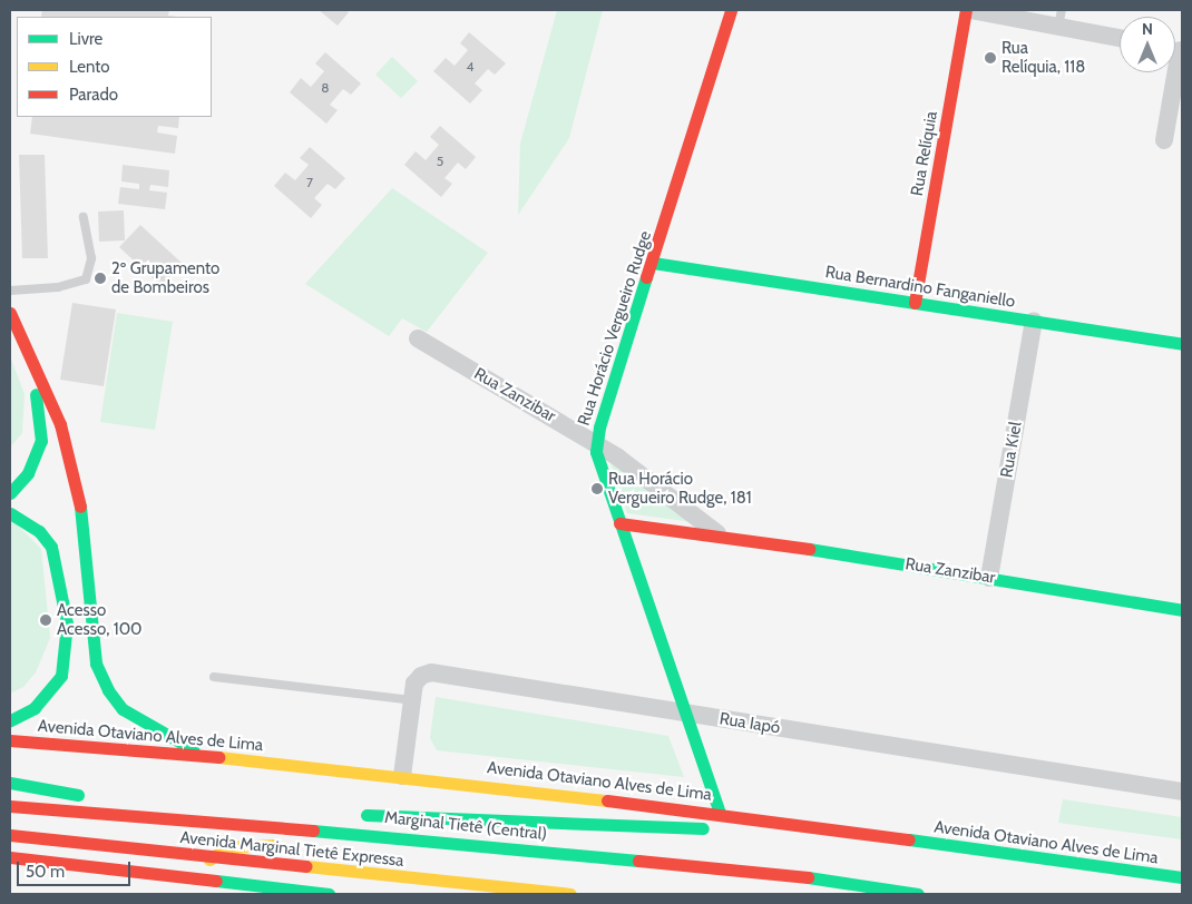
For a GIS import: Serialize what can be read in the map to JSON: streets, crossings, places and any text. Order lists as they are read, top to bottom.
{
  "streets": {
    "main road": [
      "Rua Relíquia",
      "Rua Bernardino Fanganiello",
      "Rua Horácio Vergueiro Rudge",
      "Rua Zanzibar",
      "Avenida Otaviano Alves de Lima",
      "Marginal Tietê (Central)",
      "Avenida Marginal Tietê Expressa"
    ],
    "street": ["Rua Kiel", "Rua Iapó"]
  },
  "crossings": [
    ["Rua Relíquia", "Rua Bernardino Fanganiello"],
    ["Rua Bernardino Fanganiello", "Rua Horácio Vergueiro Rudge"],
    ["Rua Bernardino Fanganiello", "Rua Kiel"],
    ["Rua Horácio Vergueiro Rudge", "Rua Zanzibar"],
    ["Rua Horácio Vergueiro Rudge", "Rua Iapó"],
    ["Rua Horácio Vergueiro Rudge", "Avenida Otaviano Alves de Lima"],
    ["Rua Zanzibar", "Rua Kiel"],
    ["Rua Iapó", "Avenida Otaviano Alves de Lima"]
  ],
  "places": [
    "Rua Relíquia, 118",
    "2º Grupamento de Bombeiros",
    "Rua Horácio Vergueiro Rudge, 181",
    "Acesso Acesso, 100"
  ],
  "house_numbers": [
    "4",
    "8",
    "5",
    "7"
  ],
  "legend": ["Livre", "Lento", "Parado"],
  "scale_bar": "50 m",
  "north": "top"
}
